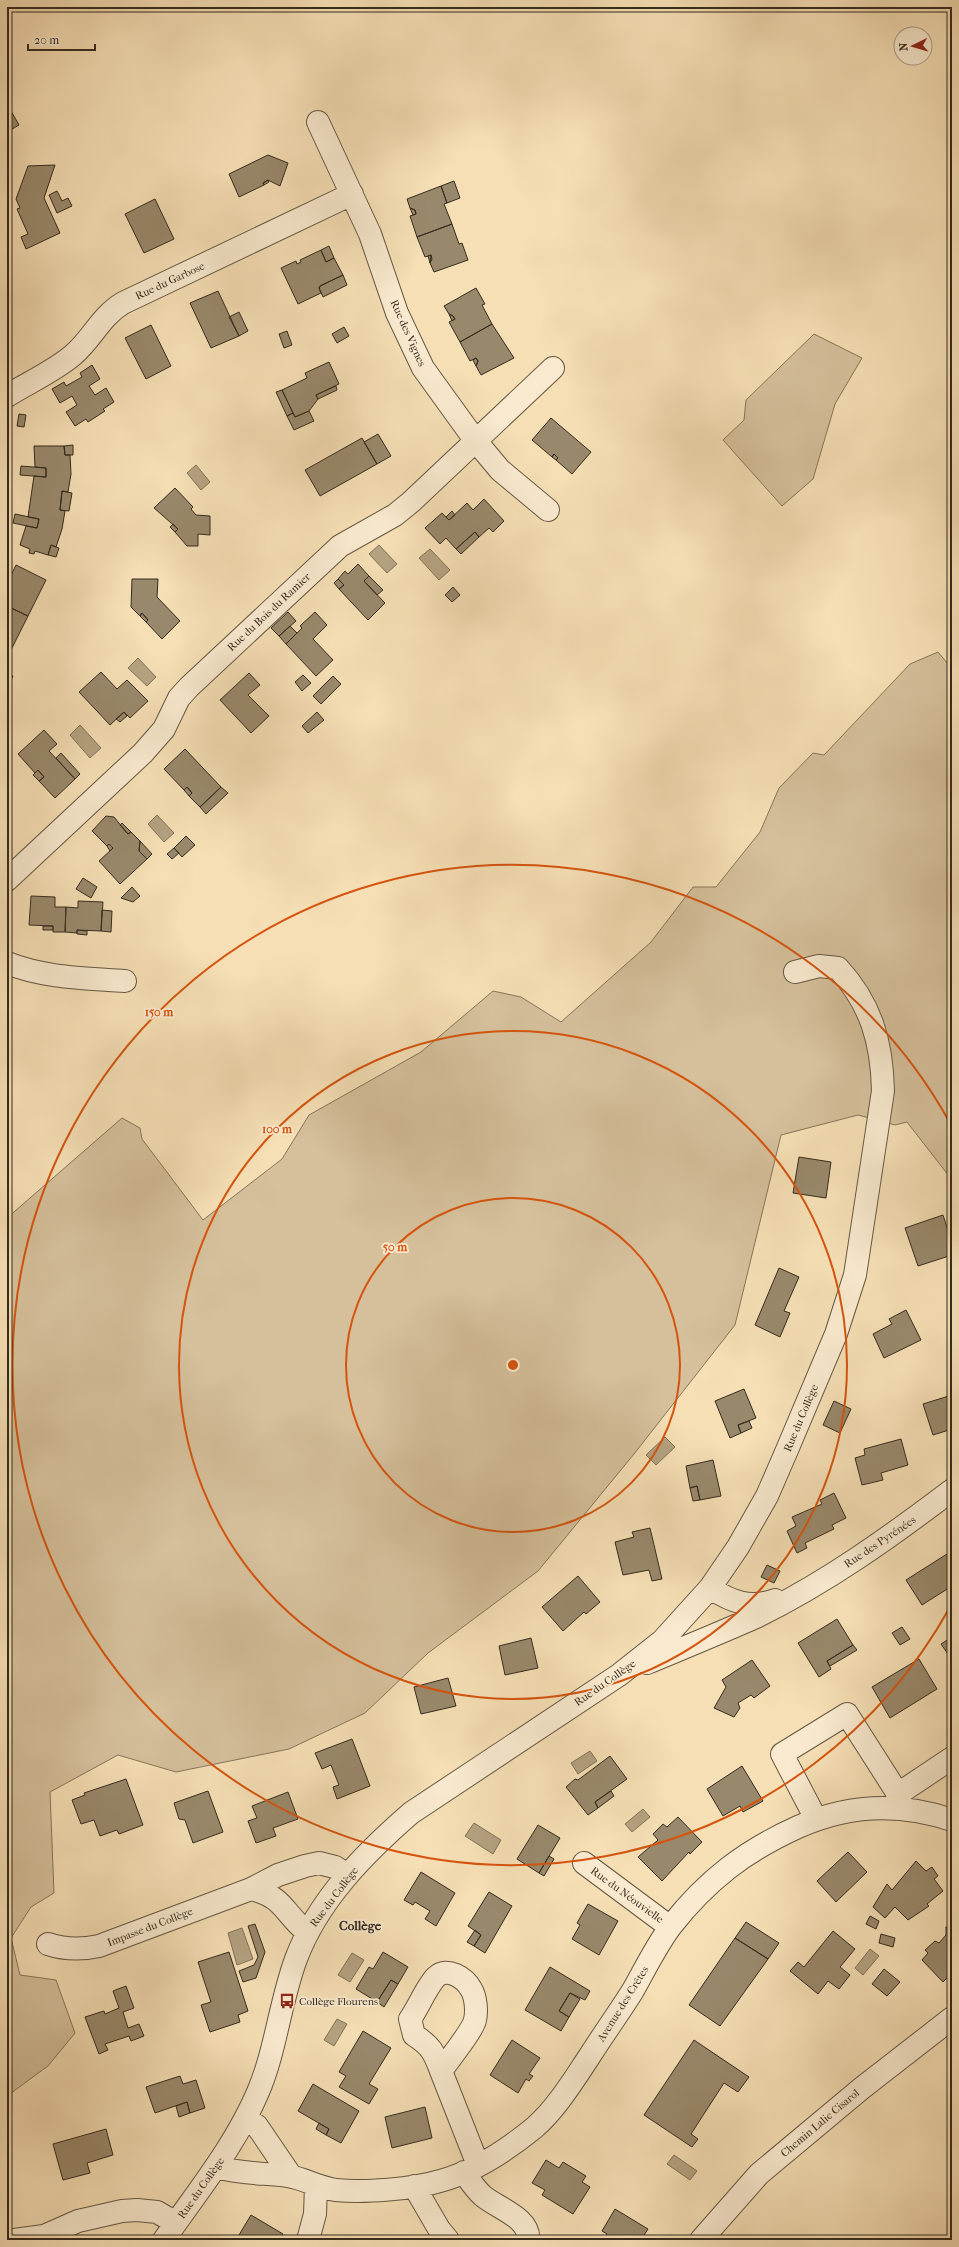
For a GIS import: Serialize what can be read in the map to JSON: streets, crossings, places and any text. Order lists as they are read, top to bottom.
{
  "streets": {
    "street": [
      "Rue du Garbose",
      "Rue des Vignes",
      "Rue du Bois du Ramier",
      "Rue du Collège",
      "Rue des Pyrénées",
      "Rue du Néouvielle",
      "Impasse du Collège",
      "Avenue des Crêtes",
      "Chemin Lalie Cisarol"
    ]
  },
  "crossings": [
    ["Rue du Garbose", "Rue des Vignes"],
    ["Rue des Vignes", "Rue du Bois du Ramier"],
    ["Rue du Collège", "Rue des Pyrénées"],
    ["Rue du Collège", "Impasse du Collège"],
    ["Rue du Collège", "Avenue des Crêtes"],
    ["Rue du Néouvielle", "Avenue des Crêtes"]
  ],
  "districts": ["Collège"],
  "places": {
    "bus stop": ["Collège Flourens"]
  },
  "scale_bar": "20 m",
  "north": "left",
  "rings": ["150 m", "100 m", "50 m"]
}
